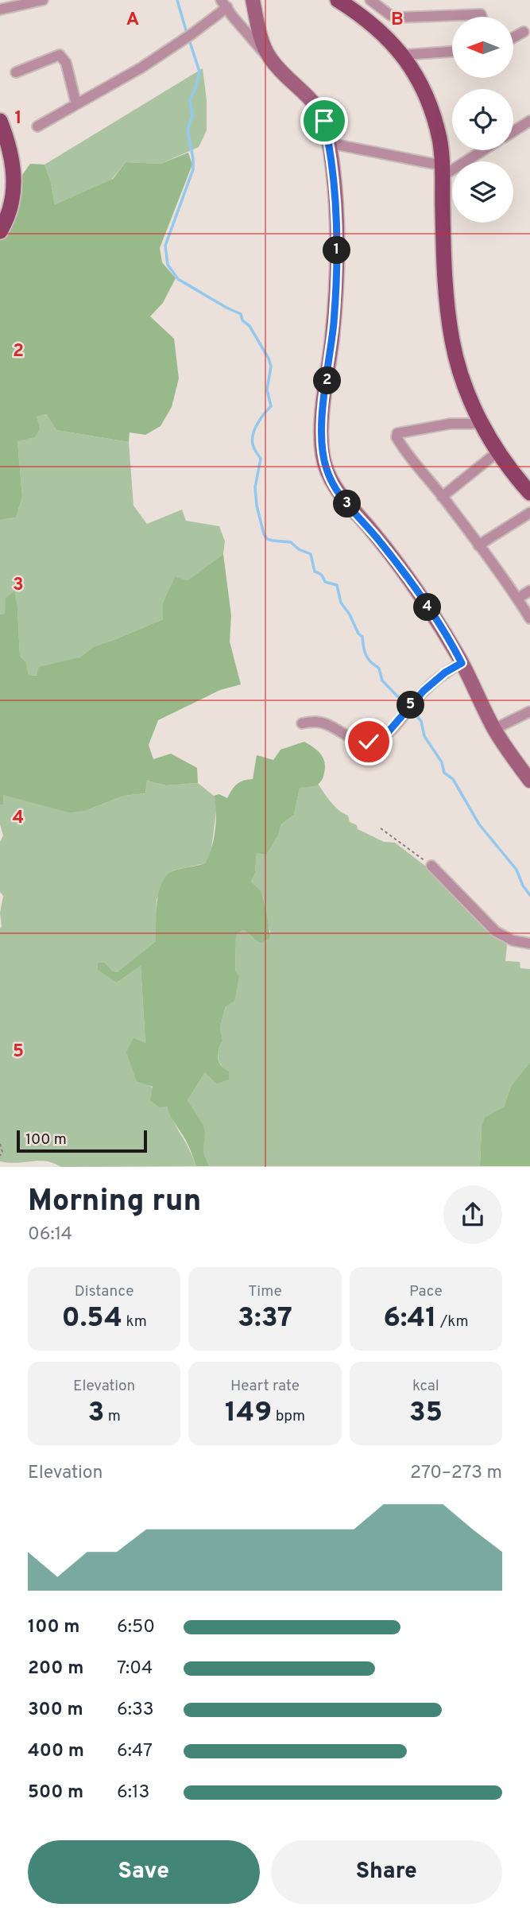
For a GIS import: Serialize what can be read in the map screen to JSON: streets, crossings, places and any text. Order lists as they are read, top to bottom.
{
  "scale_bar": "100 m",
  "north": "left",
  "page": {
    "pins": [
      "1",
      "2",
      "3",
      "4",
      "5"
    ],
    "scale": "100 m",
    "heading": ["Morning run", "06:14"],
    "stats": [
      ["Distance", "0.54 km"],
      ["Time", "3:37"],
      ["Pace", "6:41 /km"],
      ["Elevation", "3 m"],
      ["Heart rate", "149 bpm"],
      ["kcal", "35"]
    ],
    "chart": ["Elevation", "270–273 m"],
    "list": [
      {
        "name": "100 m",
        "note": "6:50"
      },
      {
        "name": "200 m",
        "note": "7:04"
      },
      {
        "name": "300 m",
        "note": "6:33"
      },
      {
        "name": "400 m",
        "note": "6:47"
      },
      {
        "name": "500 m",
        "note": "6:13"
      }
    ],
    "buttons": ["Save", "Share"]
  },
  "grid": {
    "columns": ["A", "B"],
    "rows": [
      "1",
      "2",
      "3",
      "4",
      "5"
    ]
  }
}
